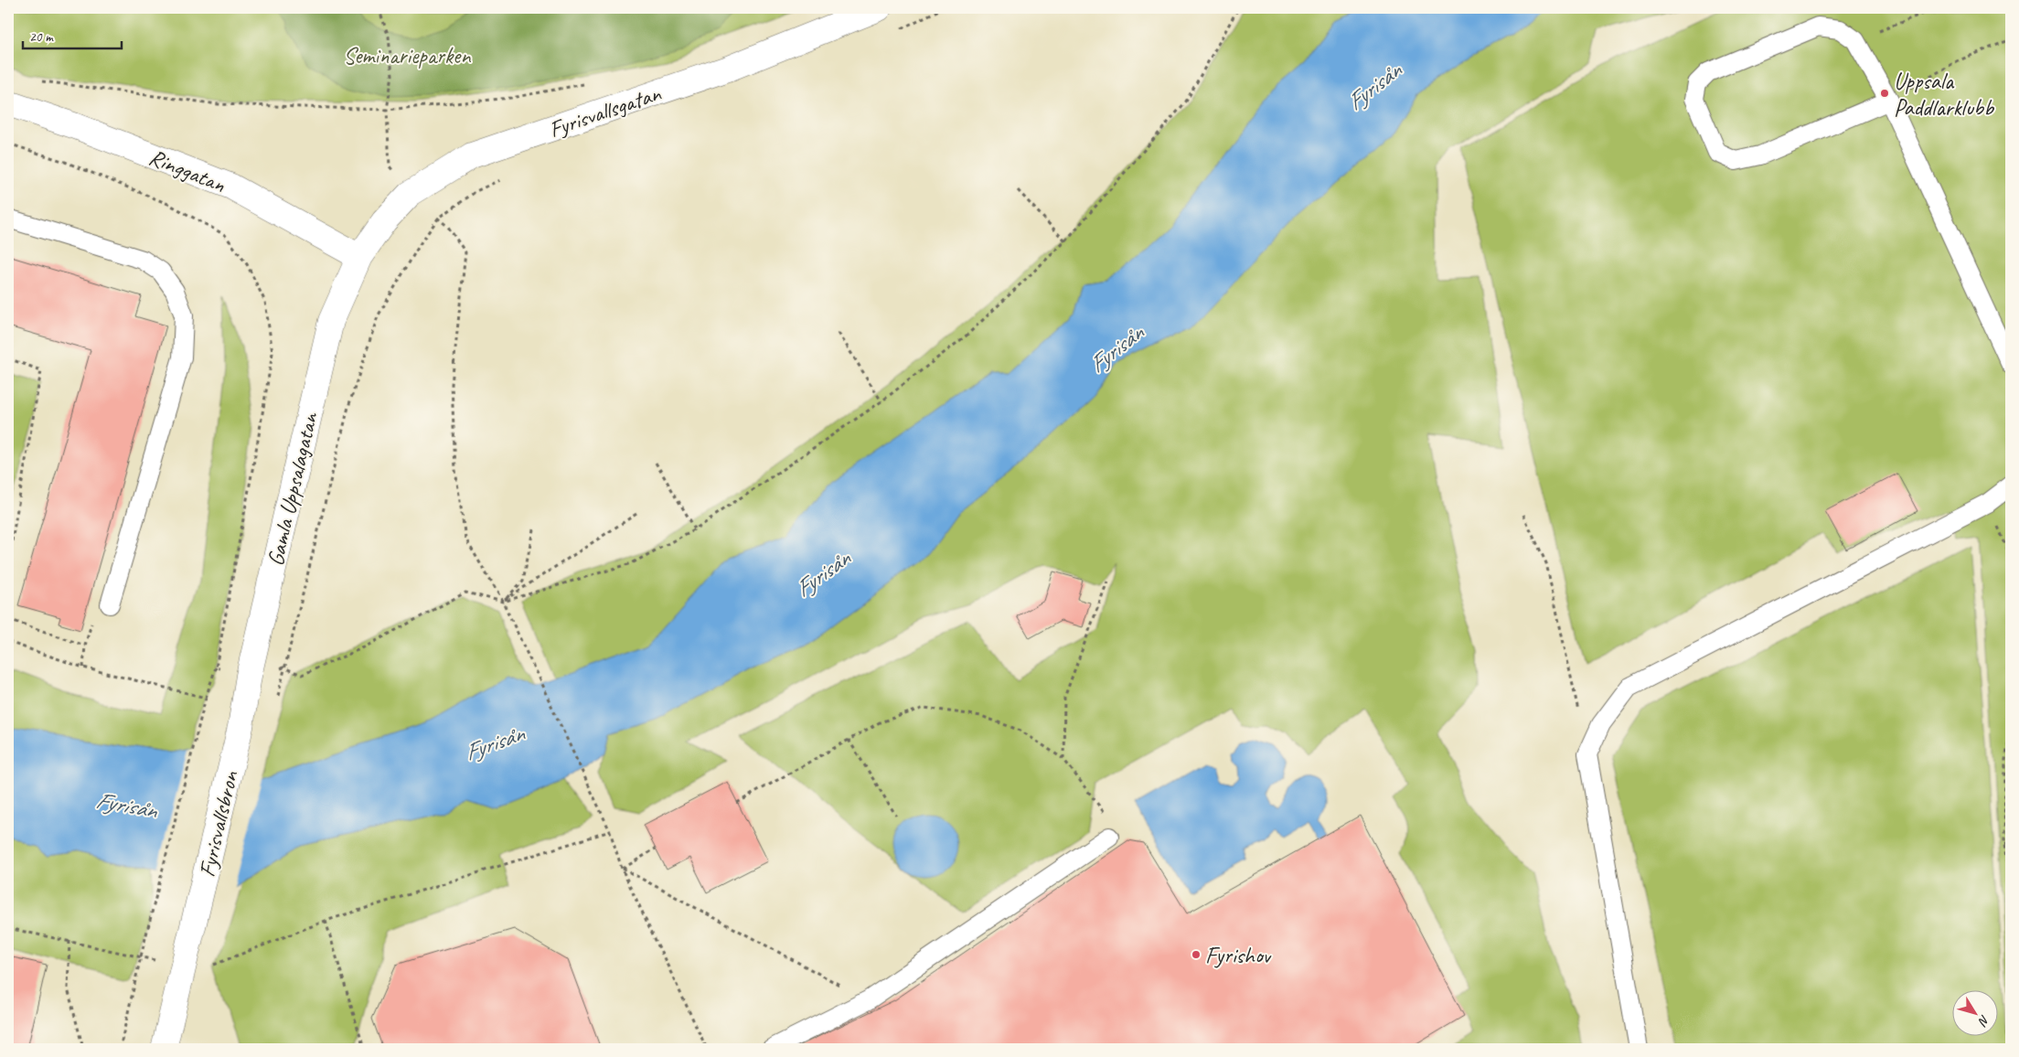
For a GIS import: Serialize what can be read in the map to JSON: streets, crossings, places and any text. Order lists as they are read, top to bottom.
{
  "streets": {
    "street": [
      "Fyrisvallsgatan",
      "Ringgatan",
      "Gamla Uppsalagatan",
      "Fyrisvallsbron"
    ]
  },
  "crossings": [
    ["Fyrisvallsgatan", "Ringgatan"],
    ["Fyrisvallsgatan", "Gamla Uppsalagatan"],
    ["Ringgatan", "Gamla Uppsalagatan"],
    ["Gamla Uppsalagatan", "Fyrisvallsbron"]
  ],
  "water": ["Fyrisån"],
  "parks": ["Seminarieparken"],
  "places": ["Uppsala Paddlarklubb", "Fyrishov"],
  "scale_bar": "20 m",
  "north": "bottom right"
}
